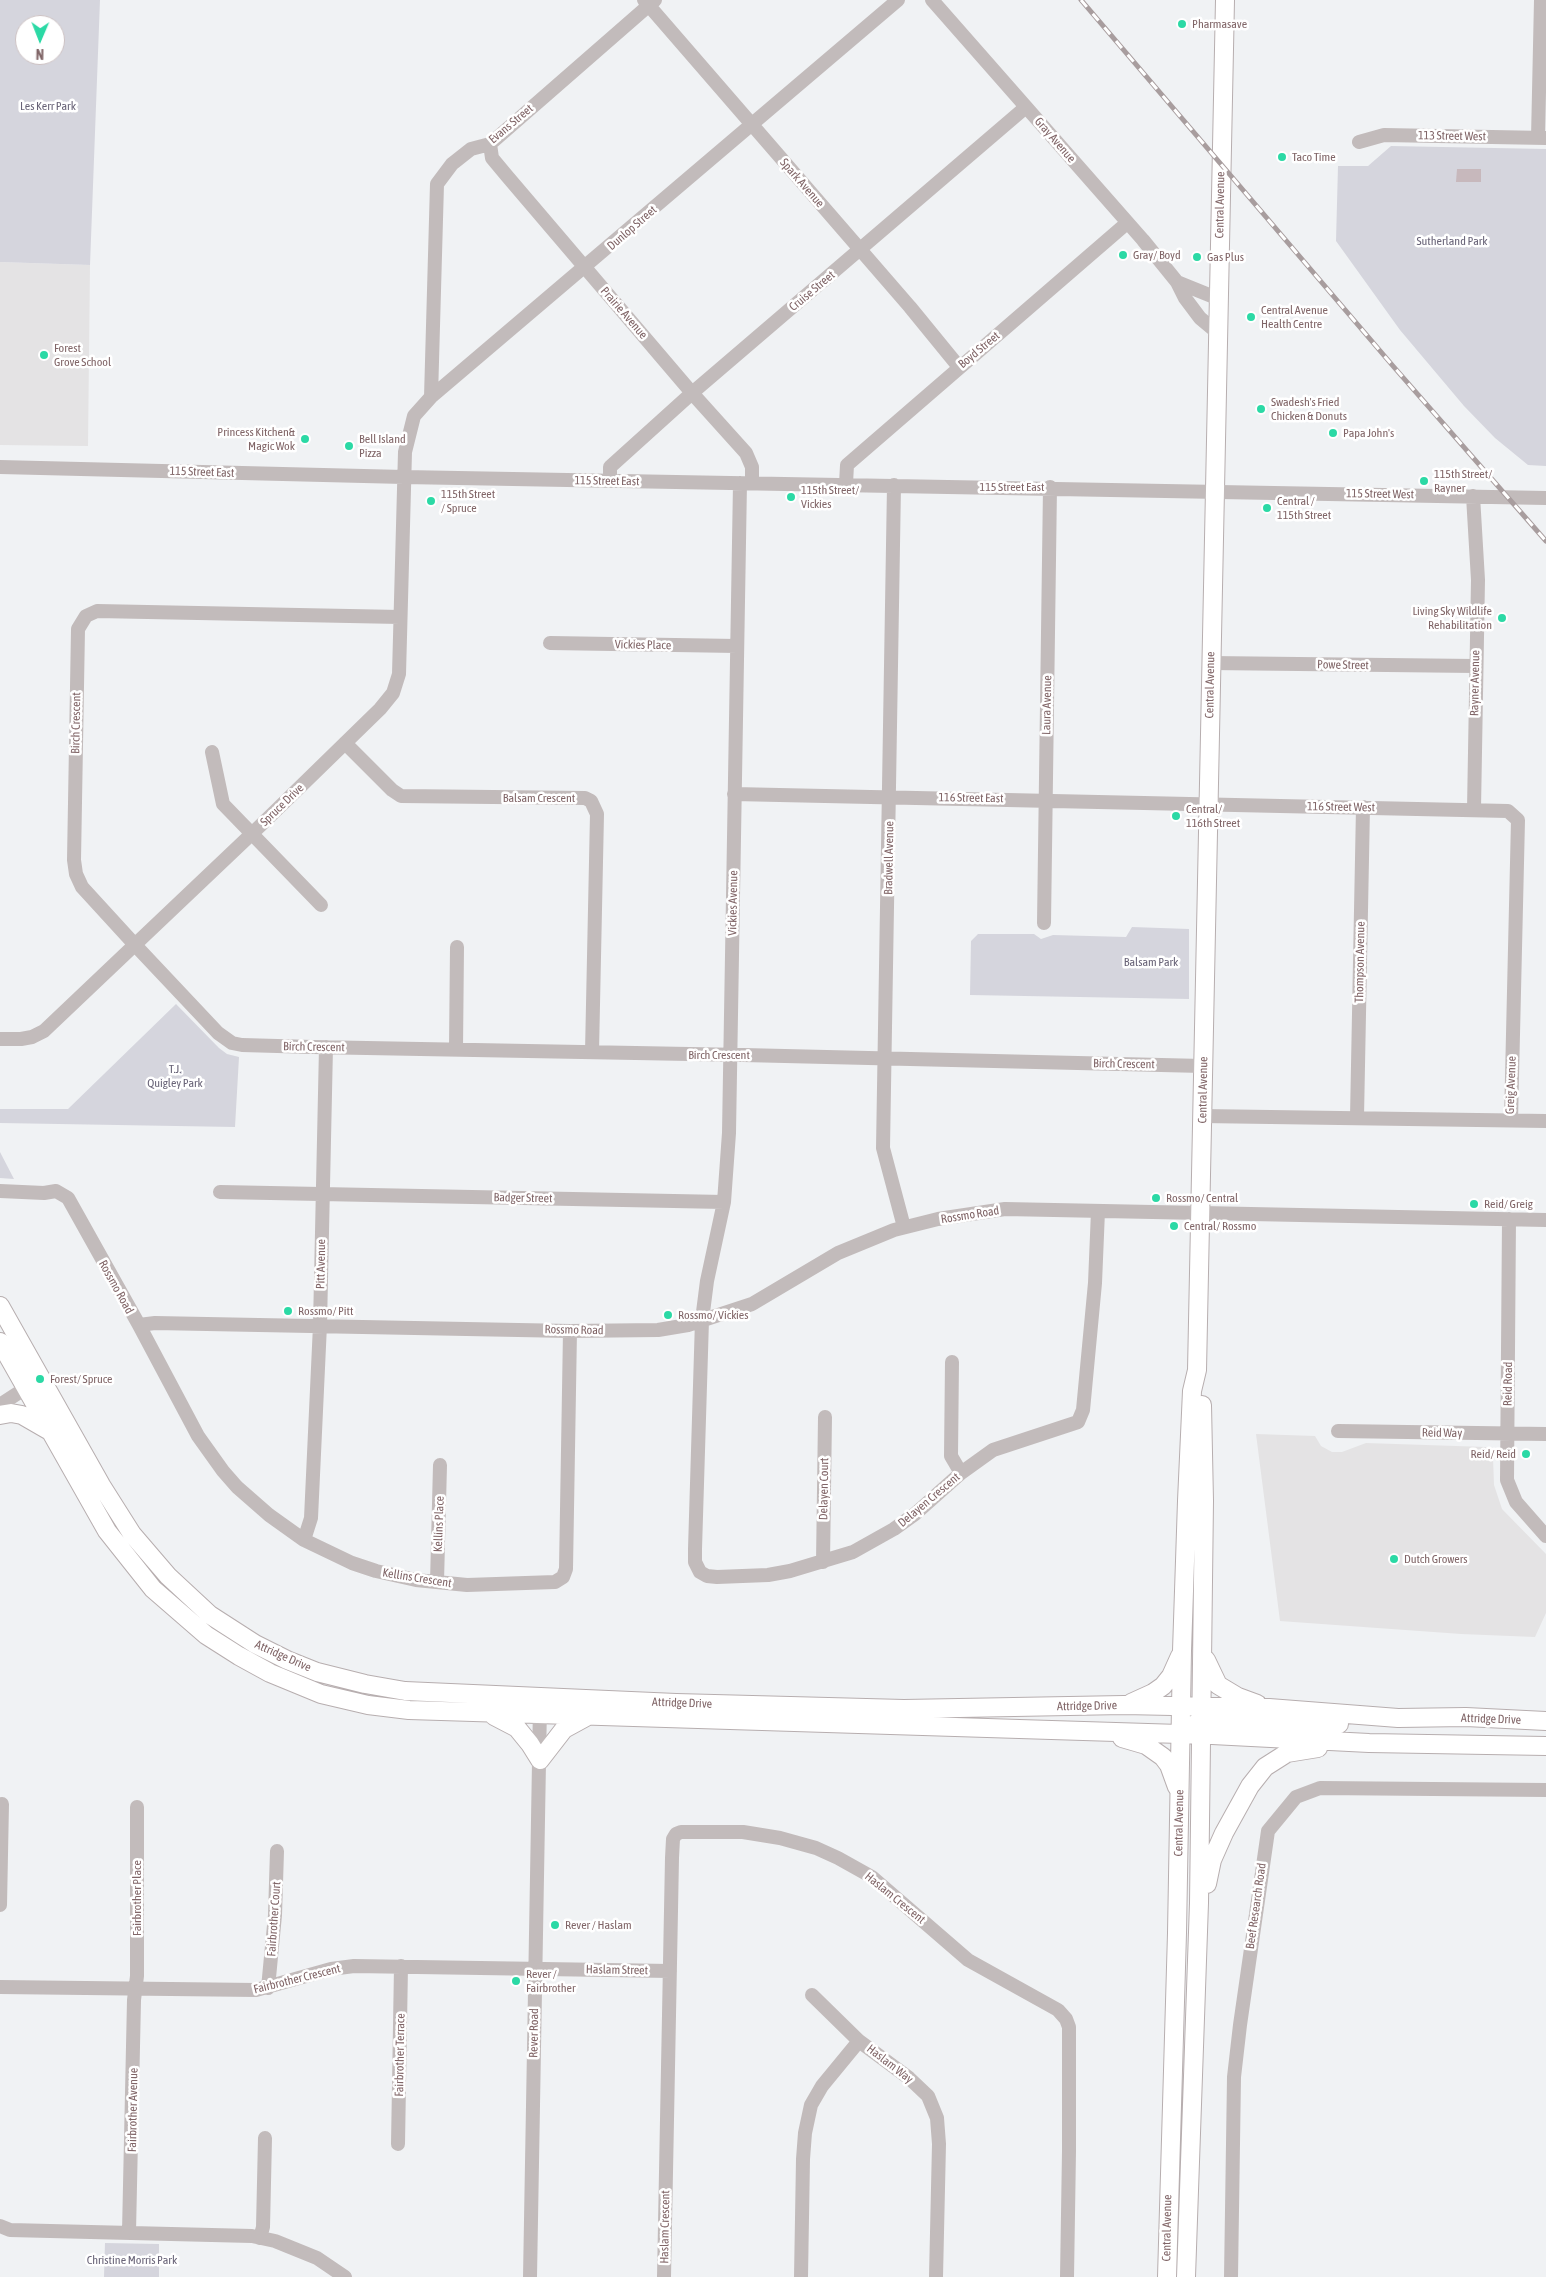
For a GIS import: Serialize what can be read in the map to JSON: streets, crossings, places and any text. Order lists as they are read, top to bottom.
{
  "streets": {
    "main road": ["Central Avenue", "Attridge Drive"],
    "street": [
      "Evans Street",
      "113 Street West",
      "Gray Avenue",
      "Spark Avenue",
      "Dunlop Street",
      "Cruise Street",
      "Prairie Avenue",
      "Boyd Street",
      "115 Street East",
      "115 Street West",
      "Vickies Place",
      "Powe Street",
      "Rayner Avenue",
      "Laura Avenue",
      "Birch Crescent",
      "Balsam Crescent",
      "116 Street East",
      "Spruce Drive",
      "116 Street West",
      "Bradwell Avenue",
      "Vickies Avenue",
      "Thompson Avenue",
      "Greig Avenue",
      "Badger Street",
      "Rossmo Road",
      "Pitt Avenue",
      "Reid Road",
      "Reid Way",
      "Delayen Court",
      "Delayen Crescent",
      "Kellins Place",
      "Kellins Crescent",
      "Fairbrother Place",
      "Haslam Crescent",
      "Beef Research Road",
      "Fairbrother Court",
      "Haslam Street",
      "Fairbrother Crescent",
      "Rever Road",
      "Fairbrother Terrace",
      "Haslam Way",
      "Fairbrother Avenue"
    ]
  },
  "crossings": [
    ["Evans Street", "Spark Avenue"],
    ["Evans Street", "Dunlop Street"],
    ["Evans Street", "Prairie Avenue"],
    ["Gray Avenue", "Central Avenue"],
    ["Gray Avenue", "Cruise Street"],
    ["Gray Avenue", "Boyd Street"],
    ["Spark Avenue", "Dunlop Street"],
    ["Spark Avenue", "Cruise Street"],
    ["Spark Avenue", "Boyd Street"],
    ["Central Avenue", "115 Street East"],
    ["Central Avenue", "115 Street West"],
    ["Central Avenue", "Powe Street"],
    ["Central Avenue", "Birch Crescent"],
    ["Central Avenue", "116 Street East"],
    ["Central Avenue", "116 Street West"],
    ["Central Avenue", "Greig Avenue"],
    ["Central Avenue", "Rossmo Road"],
    ["Central Avenue", "Attridge Drive"],
    ["Dunlop Street", "Prairie Avenue"],
    ["Dunlop Street", "115 Street East"],
    ["Dunlop Street", "Spruce Drive"],
    ["Cruise Street", "Prairie Avenue"],
    ["Cruise Street", "115 Street East"],
    ["Prairie Avenue", "115 Street East"],
    ["Prairie Avenue", "Vickies Avenue"],
    ["Boyd Street", "115 Street East"],
    ["115 Street East", "115 Street West"],
    ["115 Street East", "Laura Avenue"],
    ["115 Street East", "Spruce Drive"],
    ["115 Street East", "Bradwell Avenue"],
    ["115 Street East", "Vickies Avenue"],
    ["115 Street West", "Rayner Avenue"],
    ["Vickies Place", "Vickies Avenue"],
    ["Powe Street", "Rayner Avenue"],
    ["Rayner Avenue", "116 Street West"],
    ["Rayner Avenue", "Greig Avenue"],
    ["Laura Avenue", "116 Street East"],
    ["Birch Crescent", "Balsam Crescent"],
    ["Birch Crescent", "Spruce Drive"],
    ["Birch Crescent", "Bradwell Avenue"],
    ["Birch Crescent", "Vickies Avenue"],
    ["Birch Crescent", "Pitt Avenue"],
    ["Balsam Crescent", "Spruce Drive"],
    ["116 Street East", "116 Street West"],
    ["116 Street East", "Bradwell Avenue"],
    ["116 Street East", "Vickies Avenue"],
    ["116 Street West", "Thompson Avenue"],
    ["116 Street West", "Greig Avenue"],
    ["Bradwell Avenue", "Rossmo Road"],
    ["Vickies Avenue", "Badger Street"],
    ["Vickies Avenue", "Rossmo Road"],
    ["Vickies Avenue", "Delayen Crescent"],
    ["Thompson Avenue", "Greig Avenue"],
    ["Badger Street", "Pitt Avenue"],
    ["Rossmo Road", "Pitt Avenue"],
    ["Rossmo Road", "Delayen Crescent"],
    ["Rossmo Road", "Kellins Crescent"],
    ["Pitt Avenue", "Kellins Crescent"],
    ["Reid Road", "Reid Way"],
    ["Delayen Court", "Delayen Crescent"],
    ["Kellins Place", "Kellins Crescent"],
    ["Attridge Drive", "Rever Road"],
    ["Fairbrother Place", "Fairbrother Crescent"],
    ["Fairbrother Place", "Fairbrother Avenue"],
    ["Haslam Crescent", "Haslam Street"],
    ["Fairbrother Court", "Fairbrother Crescent"],
    ["Haslam Street", "Fairbrother Crescent"],
    ["Haslam Street", "Rever Road"],
    ["Fairbrother Crescent", "Rever Road"],
    ["Fairbrother Crescent", "Fairbrother Terrace"],
    ["Fairbrother Crescent", "Fairbrother Avenue"]
  ],
  "parks": [
    "Les Kerr Park",
    "Sutherland Park",
    "Balsam Park",
    "T.J. Quigley Park",
    "Christine Morris Park"
  ],
  "places": [
    "Pharmasave",
    "Taco Time",
    "Gray/ Boyd",
    "Gas Plus",
    "Central Avenue Health Centre",
    "Forest Grove School",
    "Swadesh's Fried Chicken & Donuts",
    "Papa John's",
    "Princess Kitchen& Magic Wok",
    "Bell Island Pizza",
    "115th Street/ Rayner",
    "115th Street/ Vickies",
    "115th Street / Spruce",
    "Central / 115th Street",
    "Living Sky Wildlife Rehabilitation",
    "Central/ 116th Street",
    "Rossmo/ Central",
    "Reid/ Greig",
    "Central/ Rossmo",
    "Rossmo/ Pitt",
    "Rossmo/ Vickies",
    "Forest/ Spruce",
    "Reid/ Reid",
    "Dutch Growers",
    "Rever / Haslam",
    "Rever / Fairbrother"
  ],
  "north": "bottom"
}
